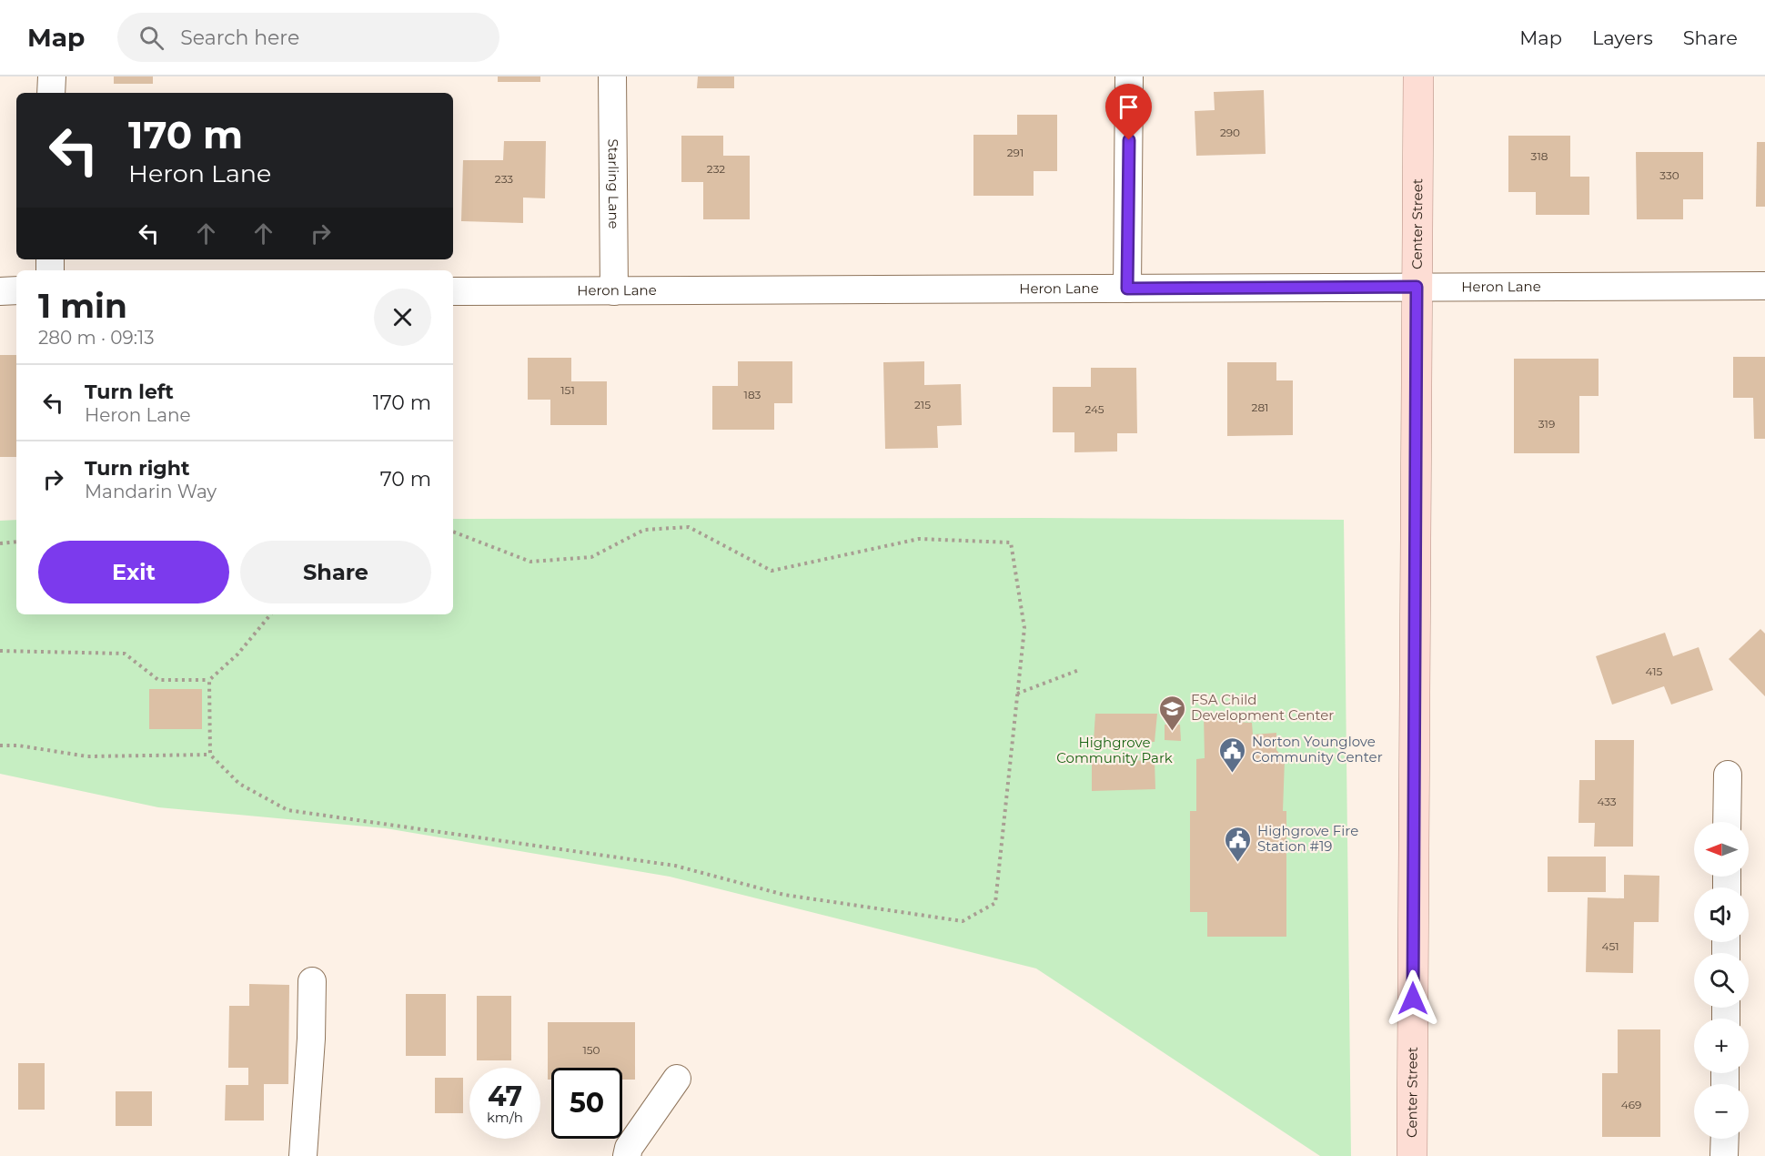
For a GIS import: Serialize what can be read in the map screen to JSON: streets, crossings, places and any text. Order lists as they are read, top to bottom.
{
  "streets": {
    "main road": ["Center Street"],
    "street": ["Starling Lane", "Heron Lane"]
  },
  "crossings": [
    ["Starling Lane", "Heron Lane"],
    ["Center Street", "Heron Lane"]
  ],
  "parks": ["Highgrove Community Park"],
  "places": {
    "school or university": ["FSA Child Development Center"],
    "public building": ["Norton Younglove Community Center", "Highgrove Fire Station #19"]
  },
  "house_numbers": [
    "290",
    "291",
    "318",
    "232",
    "330",
    "233",
    "151",
    "183",
    "215",
    "281",
    "245",
    "319",
    "415",
    "433",
    "451",
    "150",
    "469"
  ],
  "north": "left",
  "page": {
    "header": "Map",
    "search": "Search here",
    "nav": ["Map", "Layers", "Share"],
    "turn": ["170 m", "Heron Lane"],
    "heading": ["1 min", "280 m · 09:13"],
    "list": [
      {
        "name": "Turn left",
        "note": "Heron Lane",
        "value": "170 m"
      },
      {
        "name": "Turn right",
        "note": "Mandarin Way",
        "value": "70 m"
      }
    ],
    "buttons": ["Exit", "Share"],
    "map_buttons": ["+", "−"],
    "speed": "47 km/h",
    "limit": "50"
  }
}
